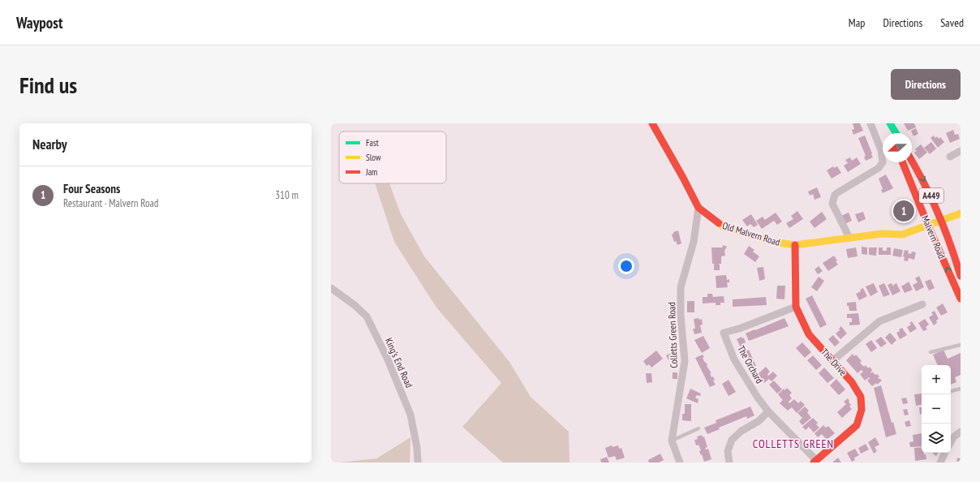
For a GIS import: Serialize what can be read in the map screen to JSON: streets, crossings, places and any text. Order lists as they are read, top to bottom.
{
  "streets": {
    "main road": [
      "A449",
      "Old Malvern Road",
      "Malvern Road",
      "The Drive"
    ],
    "street": ["Colletts Green Road", "King's End Road", "The Orchard"]
  },
  "crossings": [
    ["Old Malvern Road", "Malvern Road"],
    ["Old Malvern Road", "Colletts Green Road"],
    ["Old Malvern Road", "The Drive"],
    ["The Drive", "The Orchard"]
  ],
  "districts": ["COLLETTS GREEN"],
  "legend": ["Fast", "Slow", "Jam"],
  "north": "left",
  "page": {
    "header": "Waypost",
    "nav": ["Map", "Directions", "Saved"],
    "buttons": "Directions",
    "title": "Find us",
    "heading": "Nearby",
    "list": [
      {
        "mark": "1",
        "name": "Four Seasons",
        "note": "Restaurant · Malvern Road",
        "value": "310 m"
      }
    ],
    "pins": "1",
    "map_buttons": ["+", "−"]
  }
}
